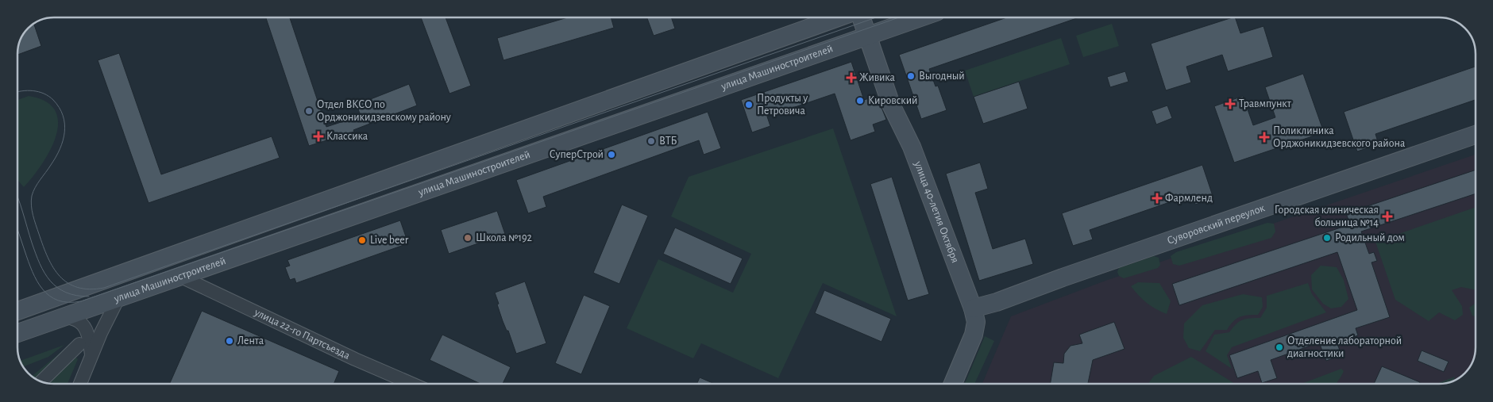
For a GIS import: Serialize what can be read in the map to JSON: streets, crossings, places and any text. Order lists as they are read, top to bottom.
{
  "streets": {
    "main road": ["улица Машиностроителей", "улица 40-летия Октября", "Суворовский переулок"],
    "street": ["улица 22-го Партсъезда"]
  },
  "crossings": [
    ["улица Машиностроителей", "улица 40-летия Октября"],
    ["улица Машиностроителей", "улица 22-го Партсъезда"],
    ["улица 40-летия Октября", "Суворовский переулок"]
  ],
  "places": {
    "other": [
      "Выгодный",
      "Кировский",
      "Продукты у Петровича",
      "Отдел ВКСО по Орджоникидзевскому району",
      "ВТБ",
      "СуперСтрой",
      "Школа №192",
      "Родильный дом",
      "Live beer",
      "Лента",
      "Отделение лабораторной диагностики"
    ],
    "health": [
      "Живика",
      "Травмпункт",
      "Классика",
      "Поликлиника Орджоникидзевского района",
      "Фармленд",
      "Городская клиническая больница №14"
    ]
  }
}
